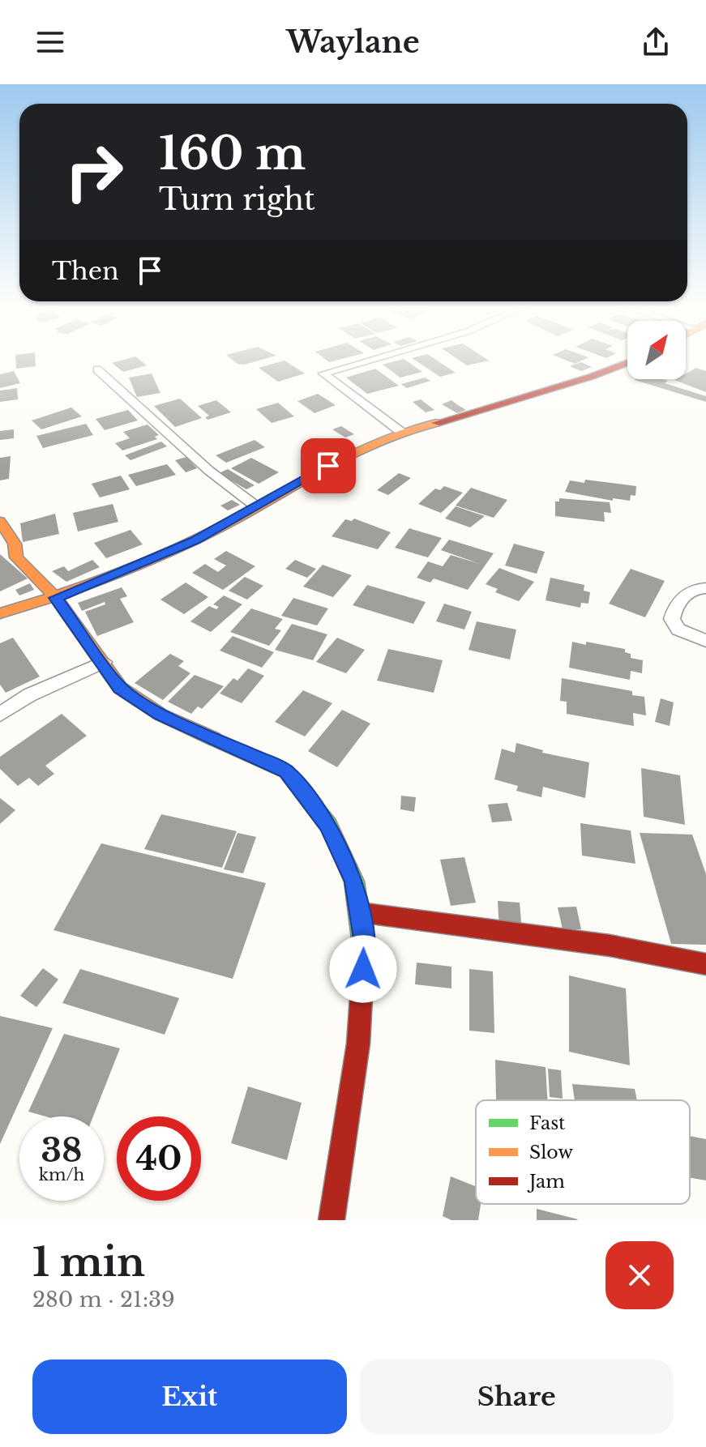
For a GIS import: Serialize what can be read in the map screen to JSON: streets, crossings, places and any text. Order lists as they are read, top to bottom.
{
  "legend": ["Fast", "Slow", "Jam"],
  "north": "top right",
  "page": {
    "header": "Waylane",
    "turn": ["160 m", "Turn right"],
    "then": "Then",
    "speed": "38 km/h",
    "limit": "40",
    "heading": ["1 min", "280 m · 21:39"],
    "buttons": ["Exit", "Share"]
  }
}
